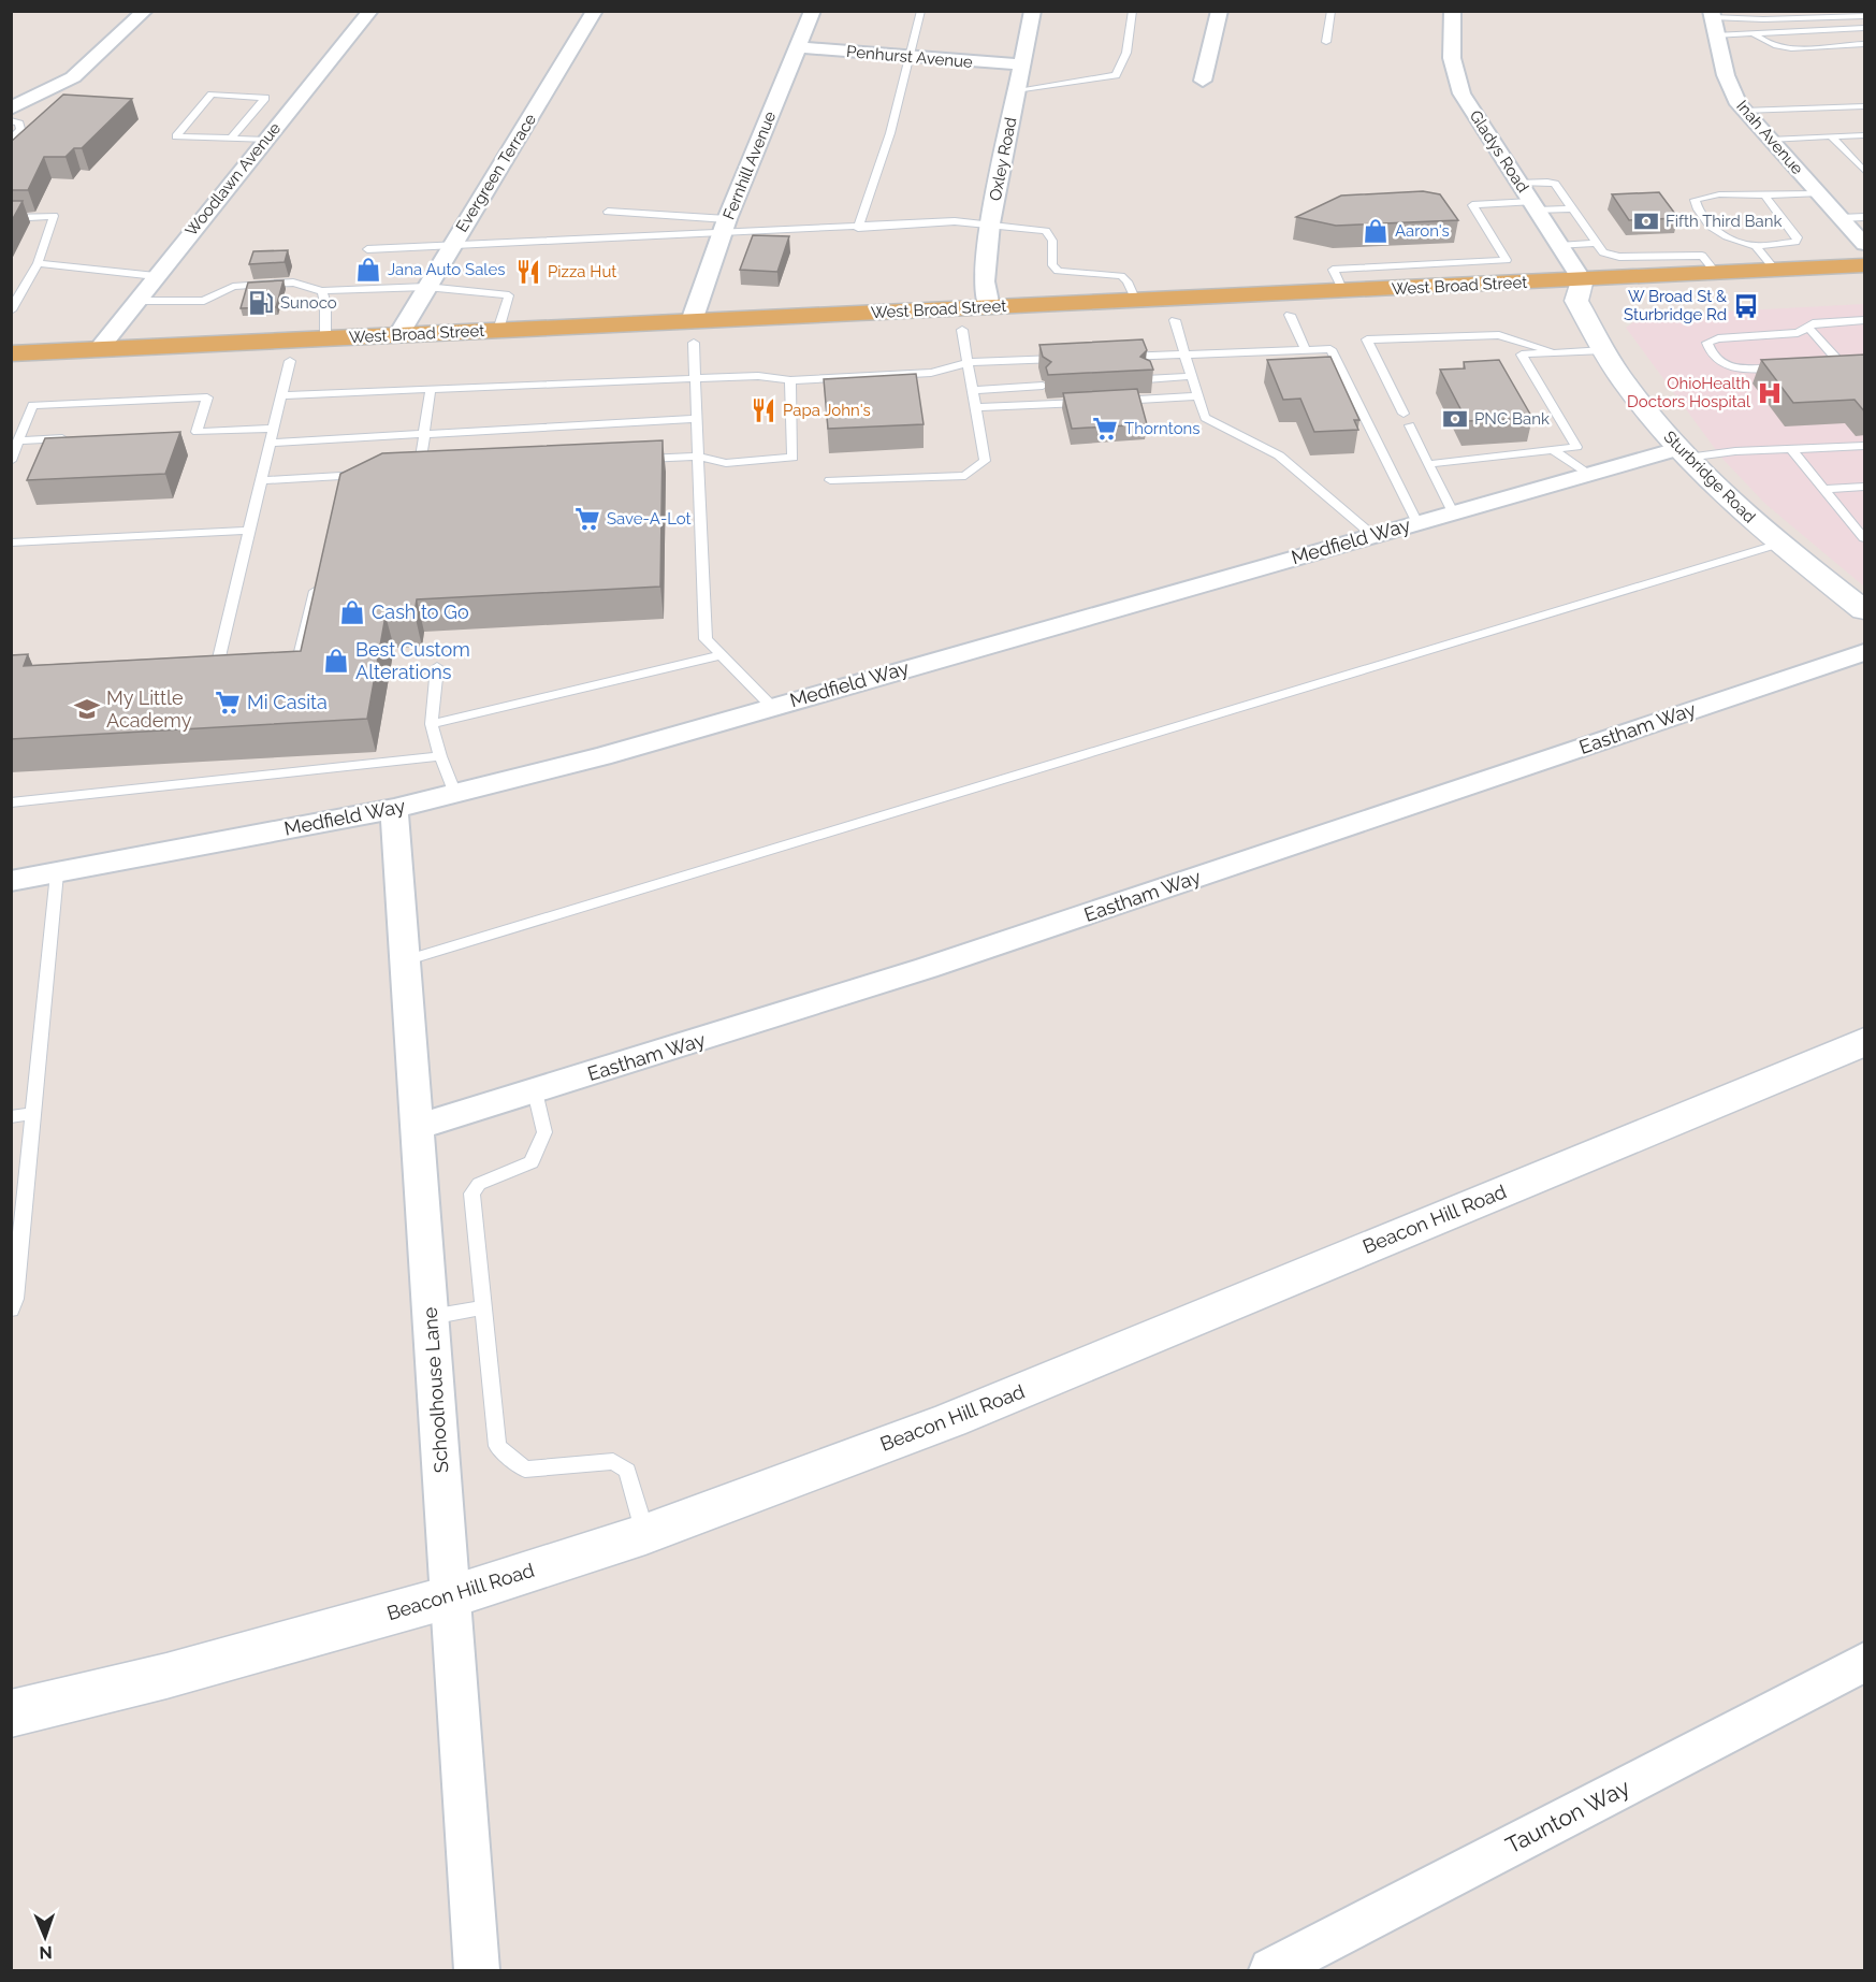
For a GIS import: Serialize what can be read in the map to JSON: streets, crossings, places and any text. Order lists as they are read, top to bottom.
{
  "streets": {
    "main road": ["West Broad Street"],
    "street": [
      "Penhurst Avenue",
      "Inah Avenue",
      "Gladys Road",
      "Oxley Road",
      "Fernhill Avenue",
      "Evergreen Terrace",
      "Woodlawn Avenue",
      "Sturbridge Road",
      "Medfield Way",
      "Eastham Way",
      "Beacon Hill Road",
      "Schoolhouse Lane",
      "Taunton Way"
    ]
  },
  "crossings": [
    ["Penhurst Avenue", "Oxley Road"],
    ["Penhurst Avenue", "Fernhill Avenue"],
    ["Gladys Road", "West Broad Street"],
    ["Gladys Road", "Sturbridge Road"],
    ["Oxley Road", "West Broad Street"],
    ["Fernhill Avenue", "West Broad Street"],
    ["Evergreen Terrace", "West Broad Street"],
    ["Woodlawn Avenue", "West Broad Street"],
    ["West Broad Street", "Sturbridge Road"],
    ["Sturbridge Road", "Medfield Way"],
    ["Medfield Way", "Schoolhouse Lane"],
    ["Eastham Way", "Schoolhouse Lane"],
    ["Beacon Hill Road", "Schoolhouse Lane"]
  ],
  "places": {
    "bank": ["Fifth Third Bank", "PNC Bank"],
    "shop": [
      "Aaron's",
      "Jana Auto Sales",
      "Cash to Go",
      "Best Custom Alterations"
    ],
    "restaurant": ["Pizza Hut", "Papa John's"],
    "fuel station": ["Sunoco"],
    "bus stop": ["W Broad St & Sturbridge Rd"],
    "hospital": ["OhioHealth Doctors Hospital"],
    "supermarket": ["Thorntons", "Save-A-Lot", "Mi Casita"],
    "school or university": ["My Little Academy"]
  },
  "north": "bottom"
}
